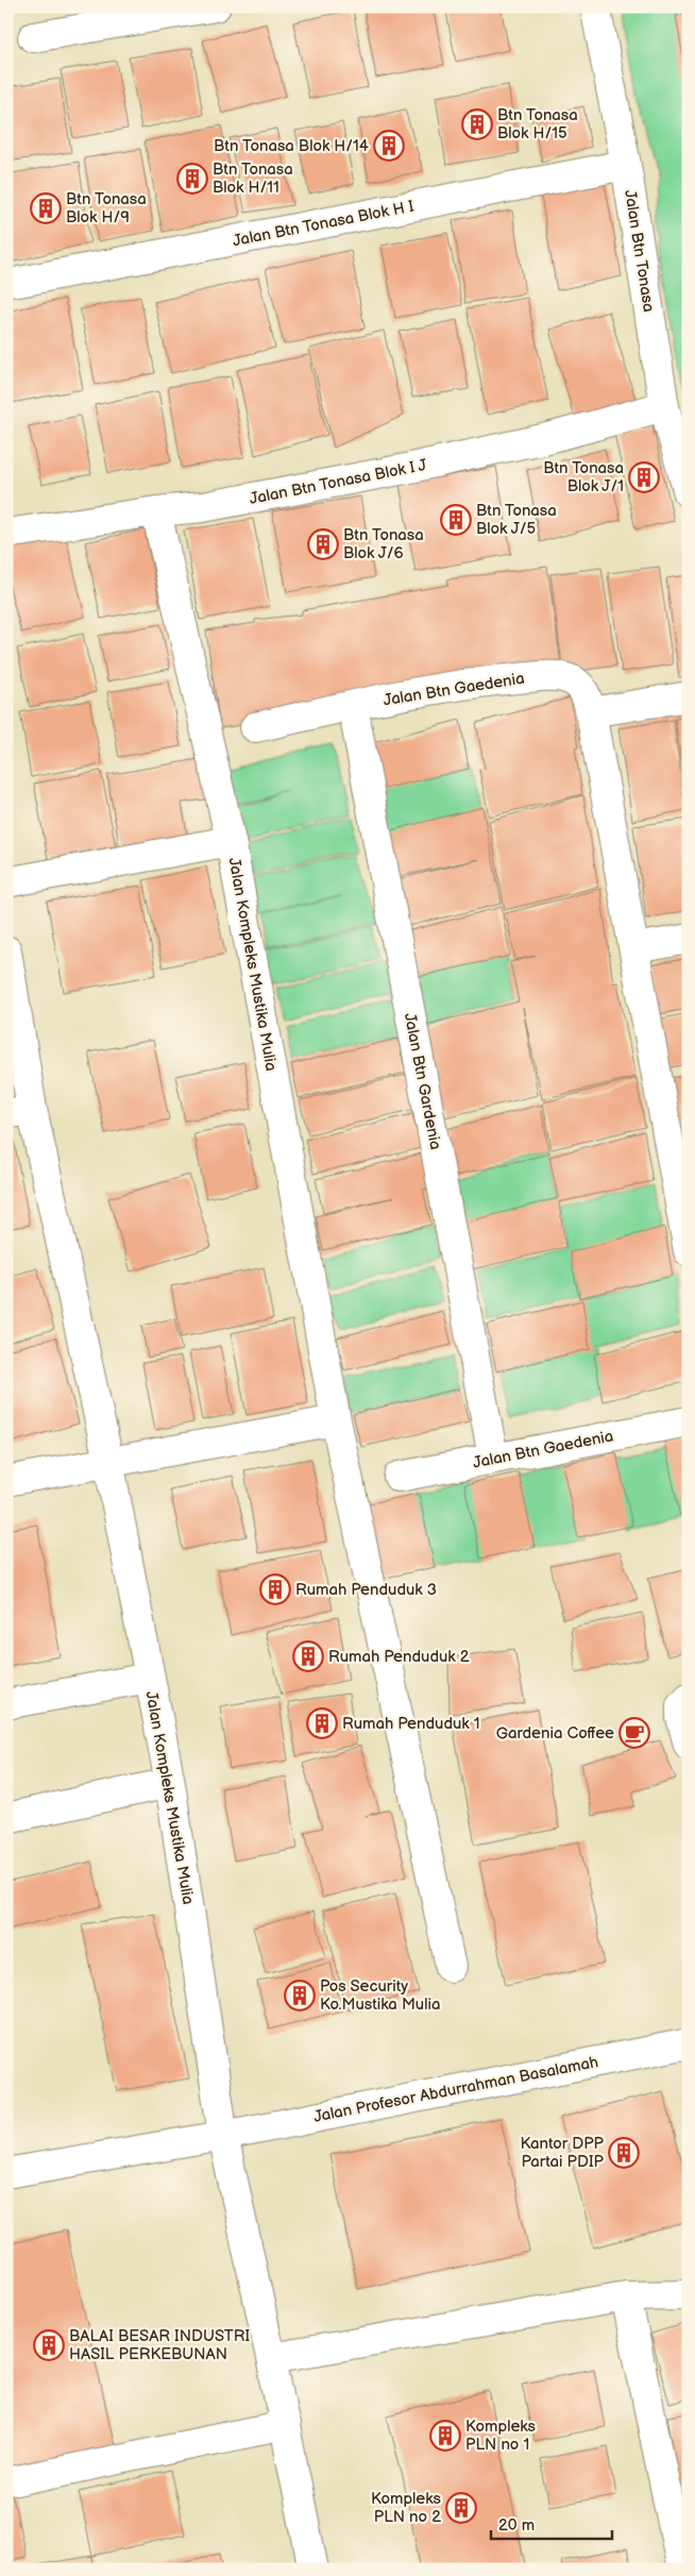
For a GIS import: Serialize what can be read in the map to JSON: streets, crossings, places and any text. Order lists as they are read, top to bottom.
{
  "streets": {
    "street": [
      "Jalan Btn Tonasa Blok H I",
      "Jalan Btn Tonasa",
      "Jalan Btn Tonasa Blok I J",
      "Jalan Btn Gaedenia",
      "Jalan Kompleks Mustika Mulia",
      "Jalan Btn Gardenia",
      "Jalan Profesor Abdurrahman Basalamah"
    ]
  },
  "crossings": [
    ["Jalan Btn Tonasa Blok H I", "Jalan Btn Tonasa"],
    ["Jalan Btn Tonasa", "Jalan Btn Tonasa Blok I J"],
    ["Jalan Btn Tonasa Blok I J", "Jalan Kompleks Mustika Mulia"],
    ["Jalan Btn Gaedenia", "Jalan Btn Gardenia"],
    ["Jalan Kompleks Mustika Mulia", "Jalan Profesor Abdurrahman Basalamah"]
  ],
  "places": {
    "building": [
      "Btn Tonasa Blok H/15",
      "Btn Tonasa Blok H/14",
      "Btn Tonasa Blok H/11",
      "Btn Tonasa Blok H/9",
      "Btn Tonasa Blok J/1",
      "Btn Tonasa Blok J/5",
      "Btn Tonasa Blok J/6",
      "Rumah Penduduk 3",
      "Rumah Penduduk 2",
      "Rumah Penduduk 1",
      "Pos Security Ko.Mustika Mulia",
      "Kantor DPP Partai PDIP",
      "BALAI BESAR INDUSTRI HASIL PERKEBUNAN",
      "Kompleks PLN no 1",
      "Kompleks PLN no 2"
    ],
    "cafe": ["Gardenia Coffee"]
  },
  "scale_bar": "20 m"
}
